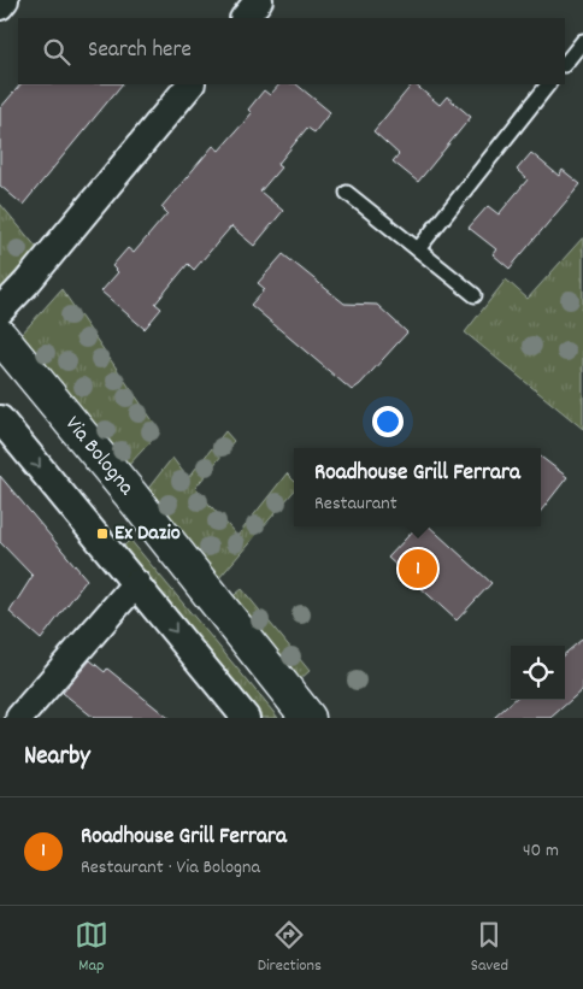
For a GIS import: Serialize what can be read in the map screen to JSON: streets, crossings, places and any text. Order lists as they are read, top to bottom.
{
  "streets": {
    "street": ["Via Bologna"]
  },
  "places": {
    "transit": ["Ex Dazio"]
  },
  "page": {
    "search": "Search here",
    "popup": ["Roadhouse Grill Ferrara", "Restaurant"],
    "pins": "1",
    "heading": "Nearby",
    "list": [
      {
        "mark": "1",
        "name": "Roadhouse Grill Ferrara",
        "note": "Restaurant · Via Bologna",
        "value": "40 m"
      }
    ],
    "nav": ["Map", "Directions", "Saved"]
  }
}
